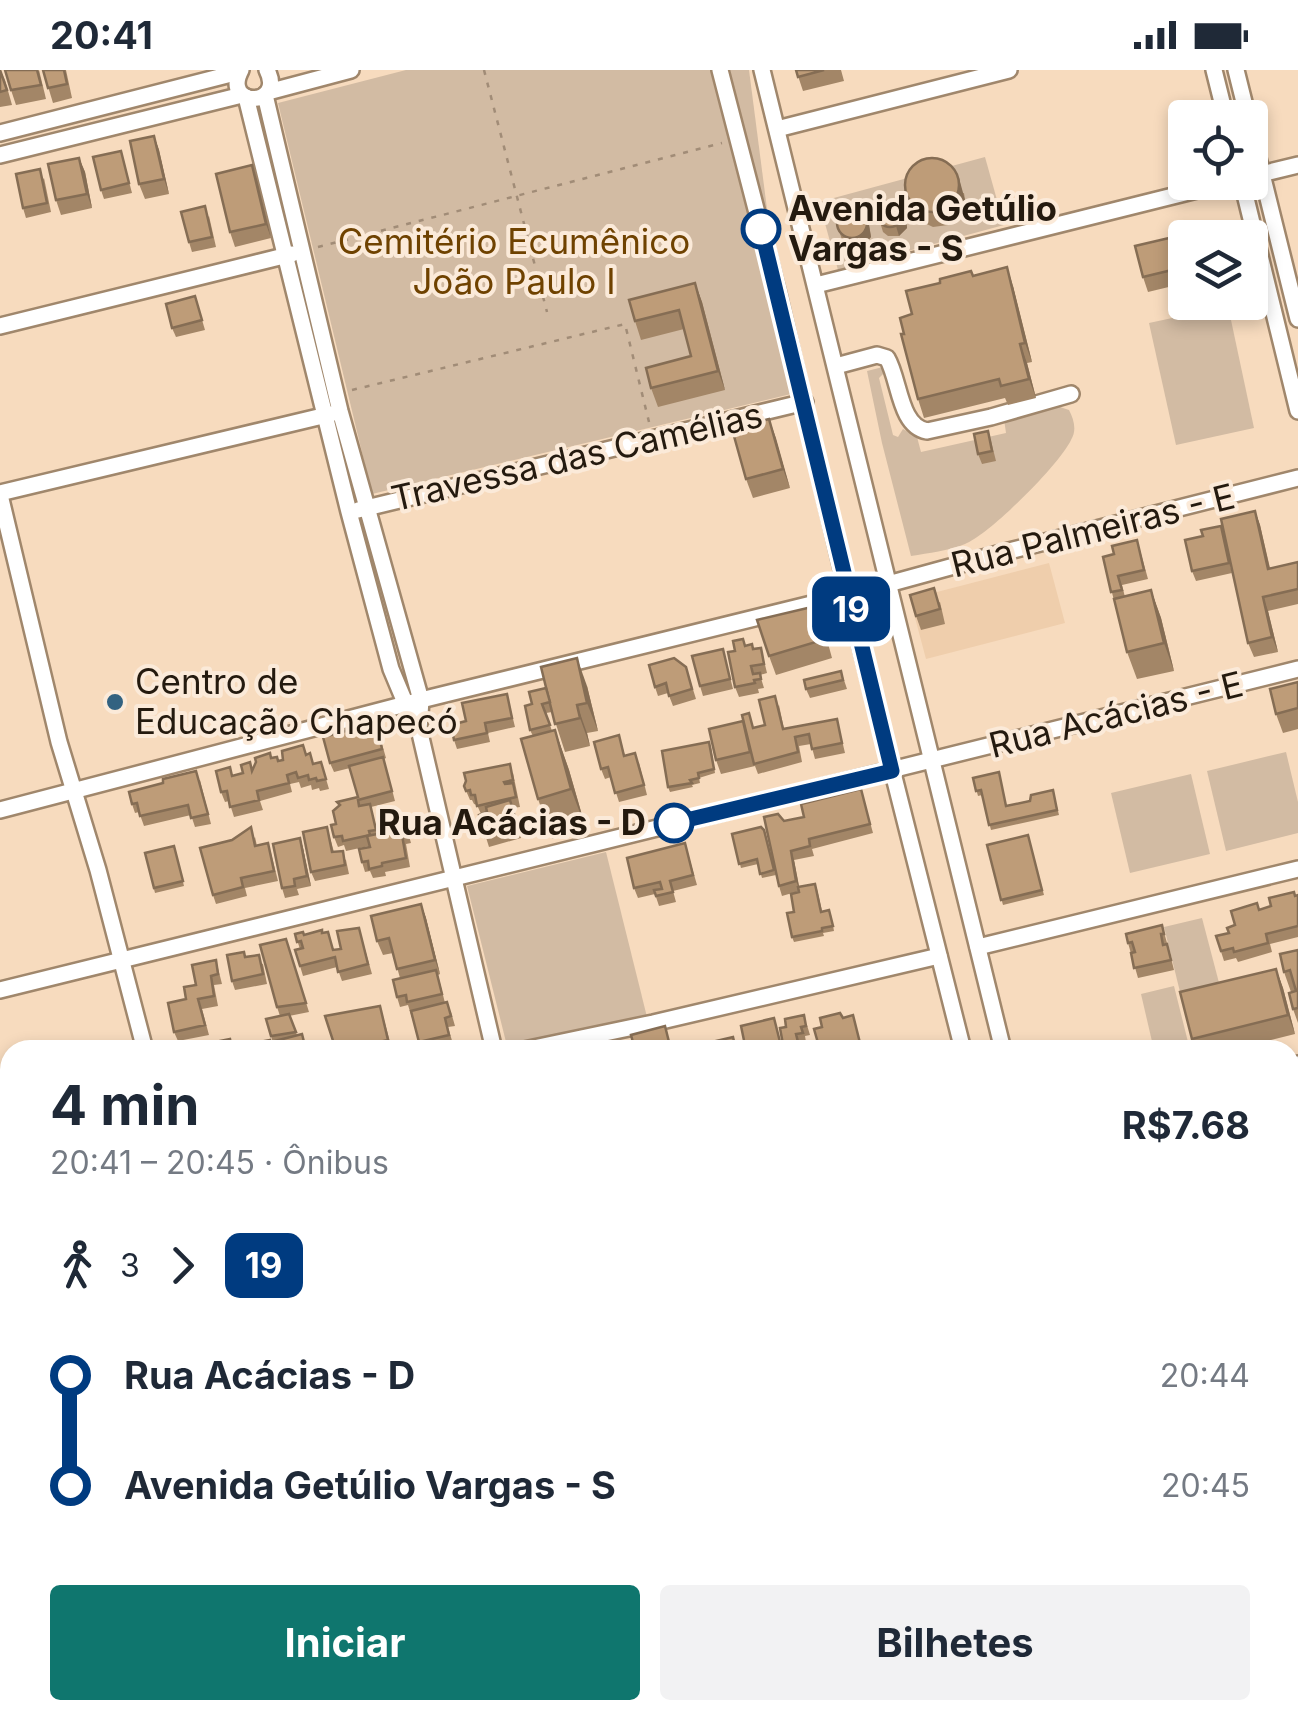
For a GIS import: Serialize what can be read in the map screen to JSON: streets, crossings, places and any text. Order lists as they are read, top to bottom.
{
  "streets": {
    "street": ["Travessa das Camélias", "Rua Palmeiras - E", "Rua Acácias - E"]
  },
  "parks": ["Cemitério Ecumênico João Paulo I"],
  "places": ["Avenida Getúlio Vargas - S", "Centro de Educação Chapecó", "Rua Acácias - D"],
  "lines": ["bus line 19"],
  "page": {
    "status": "20:41",
    "on_map": "19",
    "heading": ["4 min", "20:41 – 20:45 · Ônibus", "R$7.68"],
    "legs": ["3", "19"],
    "list": [
      {
        "name": "Rua Acácias - D",
        "value": "20:44"
      },
      {
        "name": "Avenida Getúlio Vargas - S",
        "value": "20:45"
      }
    ],
    "buttons": ["Iniciar", "Bilhetes"]
  }
}
